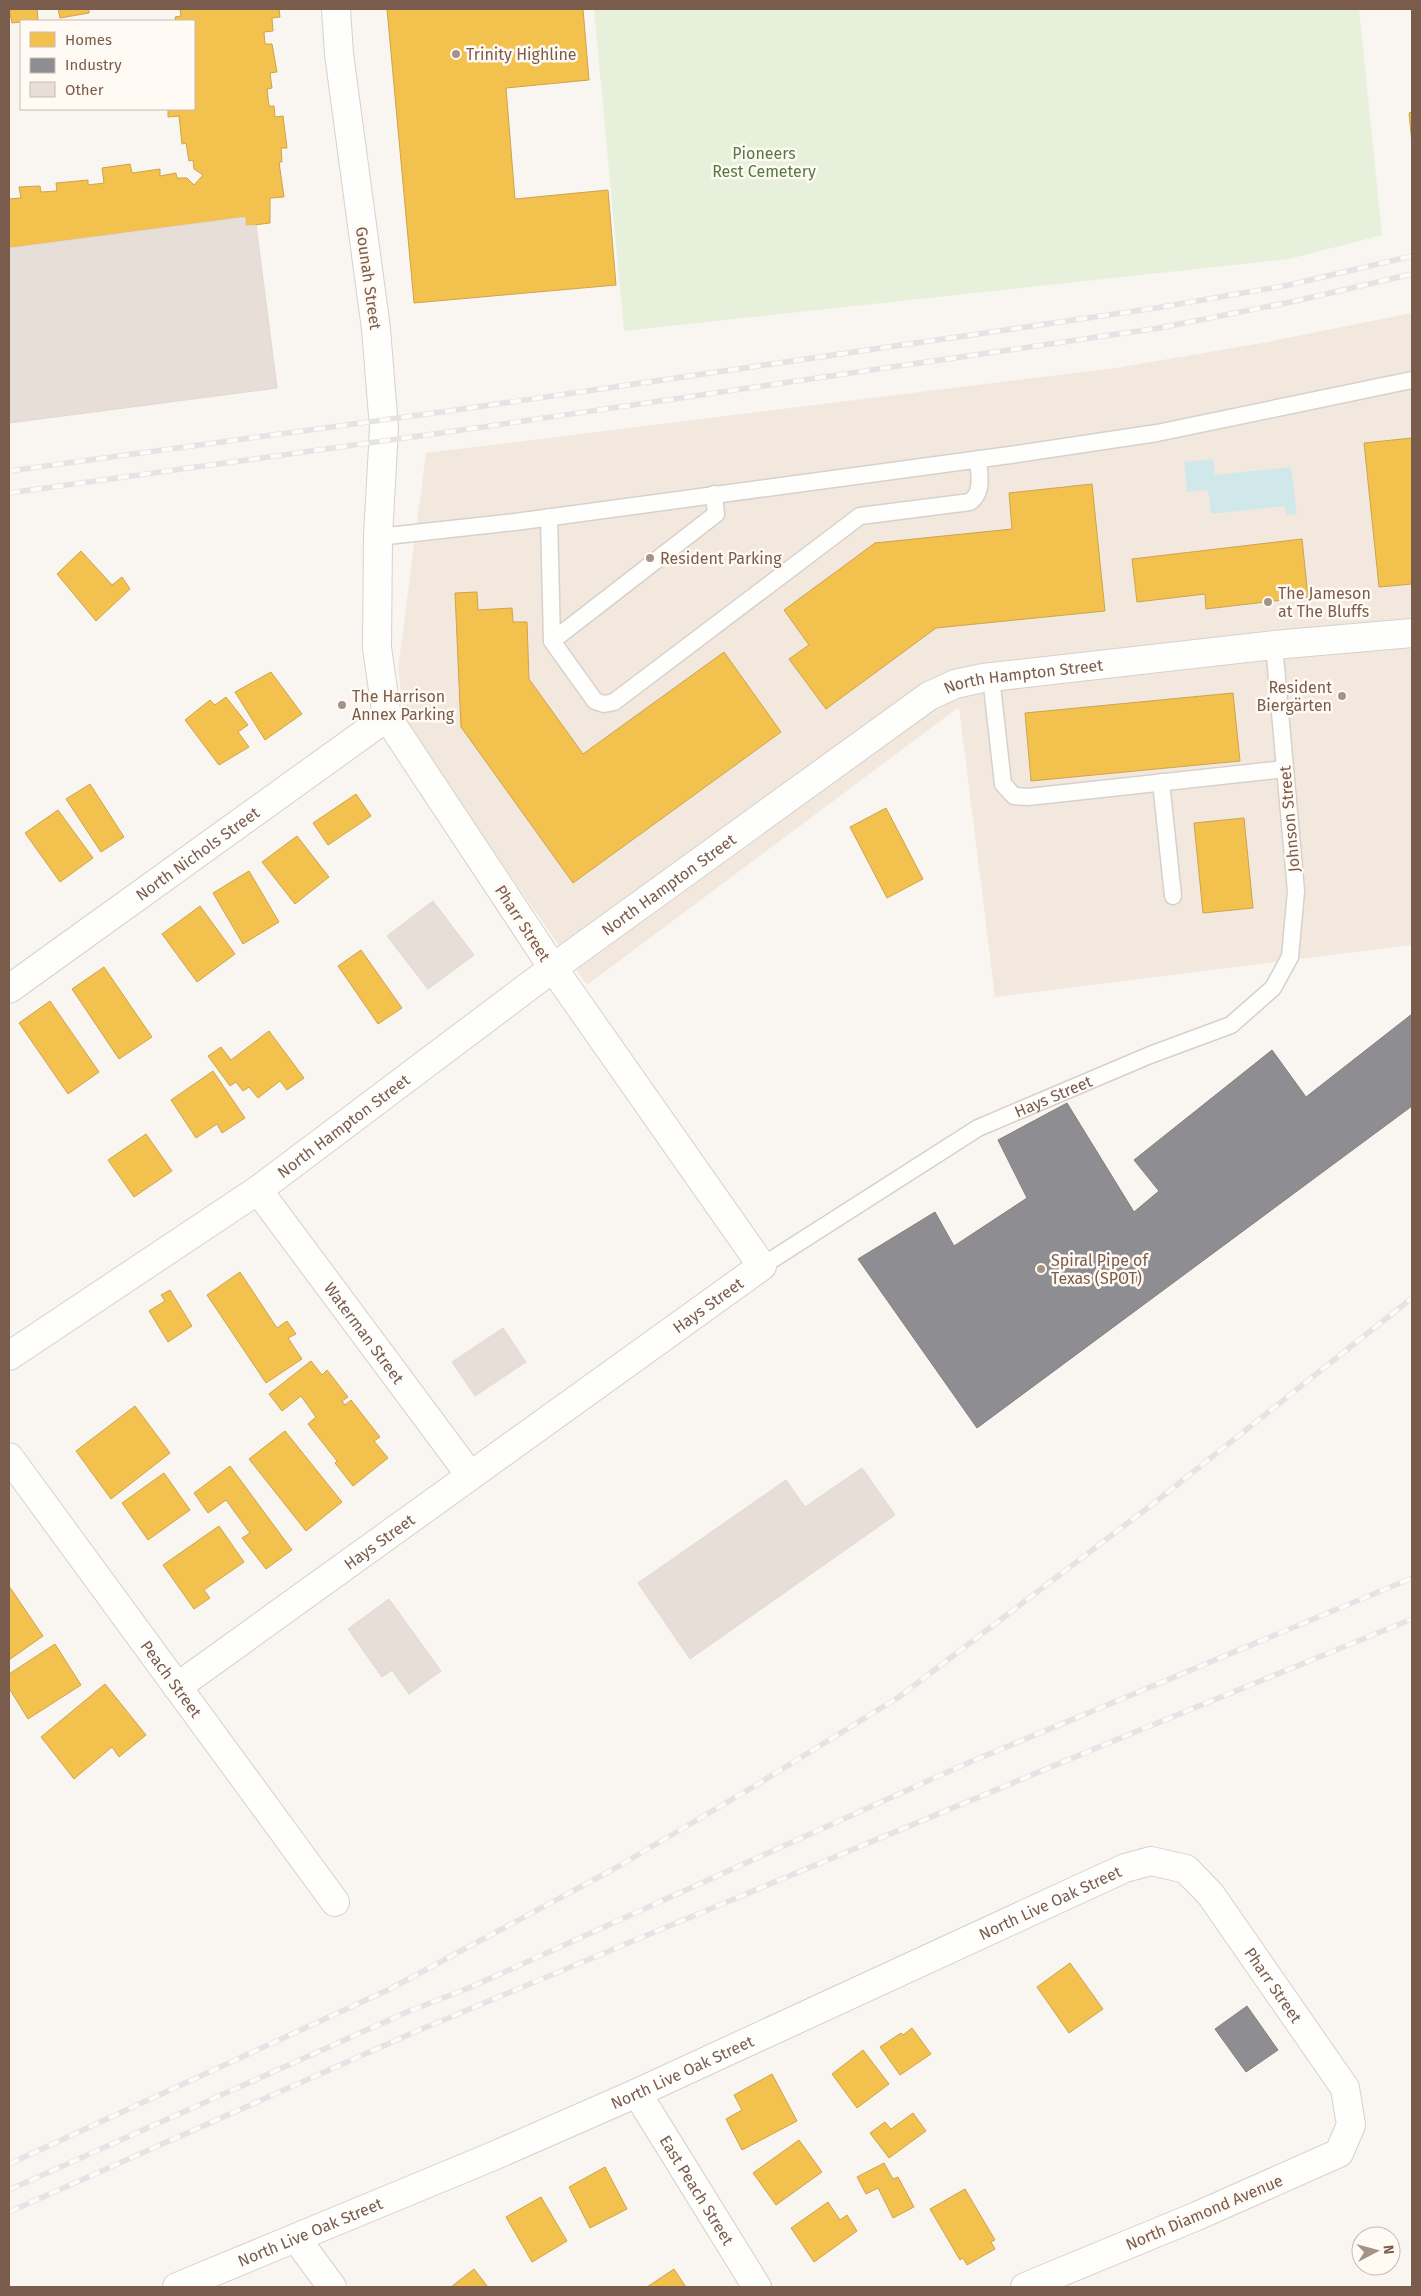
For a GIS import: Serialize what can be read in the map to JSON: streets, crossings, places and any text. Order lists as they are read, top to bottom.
{
  "streets": {
    "street": [
      "Gounah Street",
      "North Hampton Street",
      "North Nichols Street",
      "Pharr Street",
      "Hays Street",
      "Waterman Street",
      "Peach Street",
      "North Live Oak Street",
      "East Peach Street",
      "North Diamond Avenue"
    ],
    "lane": ["Johnson Street"]
  },
  "crossings": [
    ["Gounah Street", "Pharr Street"],
    ["North Hampton Street", "Johnson Street"],
    ["North Hampton Street", "Pharr Street"],
    ["North Hampton Street", "Waterman Street"],
    ["Johnson Street", "Hays Street"],
    ["North Nichols Street", "Pharr Street"],
    ["Pharr Street", "Hays Street"],
    ["Pharr Street", "North Live Oak Street"],
    ["Pharr Street", "North Diamond Avenue"],
    ["Hays Street", "Waterman Street"],
    ["Hays Street", "Peach Street"],
    ["North Live Oak Street", "East Peach Street"]
  ],
  "parks": ["Pioneers Rest Cemetery"],
  "places": [
    "Trinity Highline",
    "Resident Parking",
    "The Jameson at The Bluffs",
    "Resident Biergärten",
    "The Harrison Annex Parking",
    "Spiral Pipe of Texas (SPOT)"
  ],
  "legend": ["Homes", "Industry", "Other"],
  "north": "right"
}
